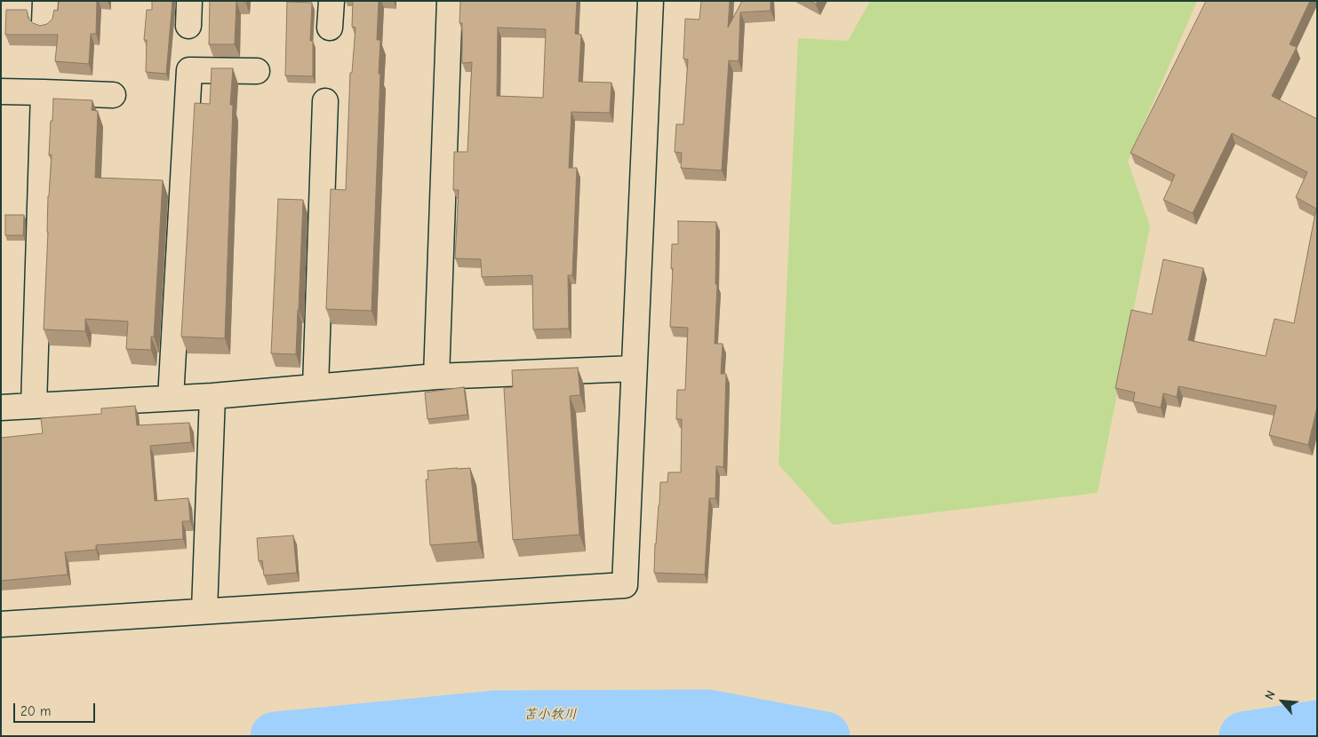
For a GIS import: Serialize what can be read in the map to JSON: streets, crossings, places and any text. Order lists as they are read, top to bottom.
{
  "water": ["苫小牧川"],
  "scale_bar": "20 m",
  "north": "top left"
}
